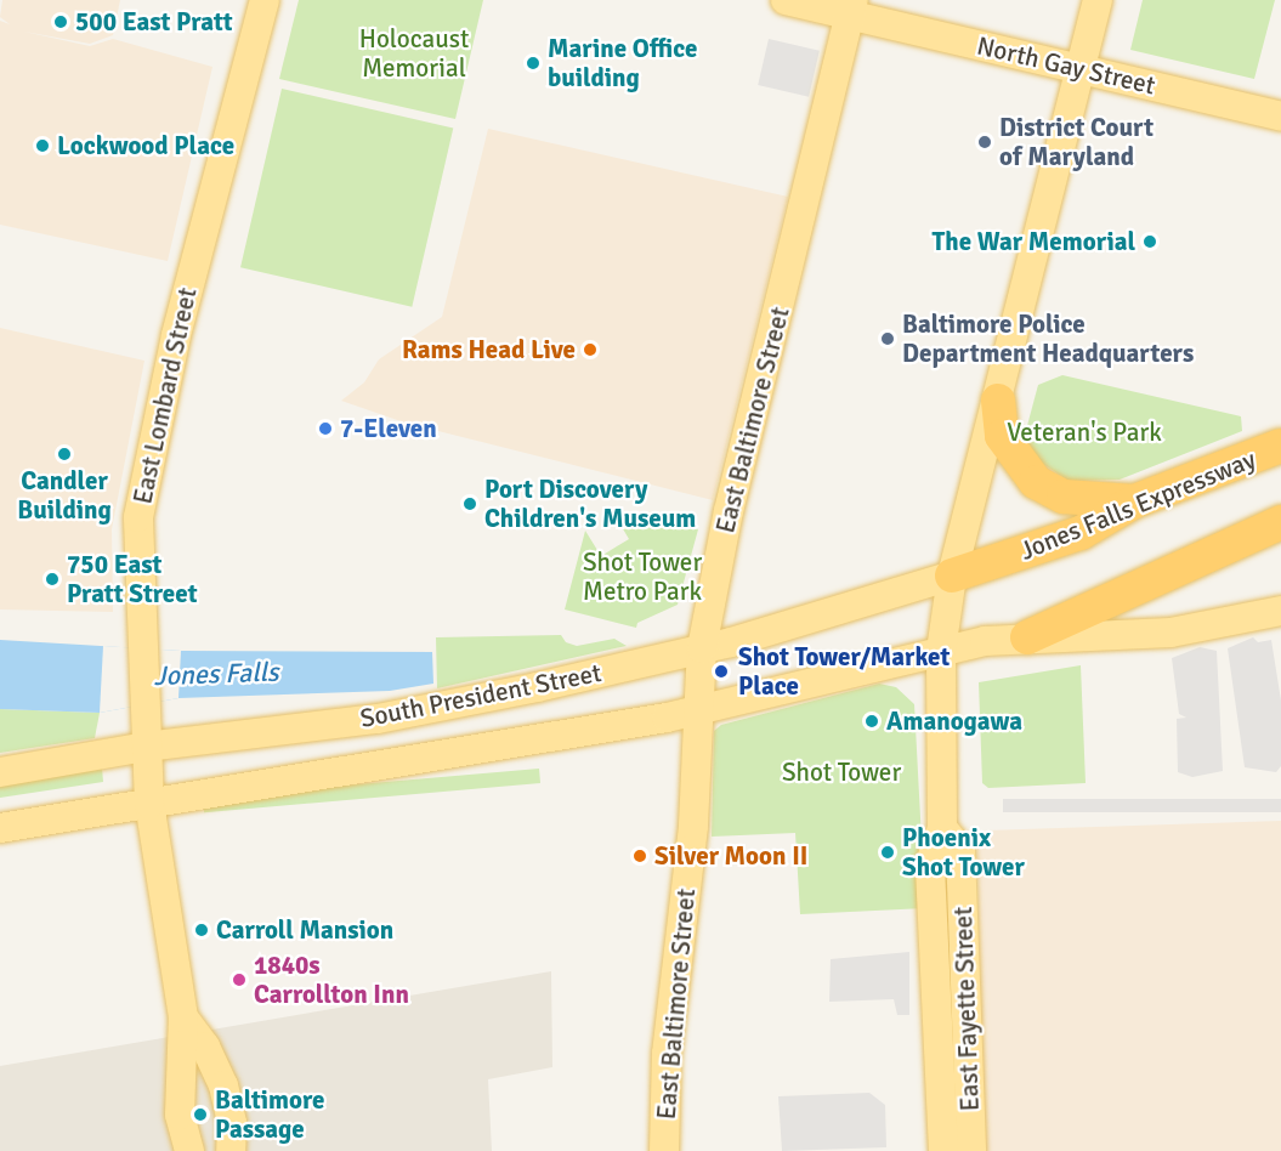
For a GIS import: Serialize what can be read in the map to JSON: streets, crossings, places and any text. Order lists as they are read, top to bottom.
{
  "streets": {
    "highway": ["Jones Falls Expressway"],
    "main road": [
      "North Gay Street",
      "East Lombard Street",
      "East Baltimore Street",
      "South President Street",
      "East Fayette Street"
    ]
  },
  "crossings": [
    ["North Gay Street", "East Baltimore Street"],
    ["North Gay Street", "East Fayette Street"],
    ["East Lombard Street", "South President Street"],
    ["East Baltimore Street", "South President Street"],
    ["Jones Falls Expressway", "South President Street"],
    ["Jones Falls Expressway", "East Fayette Street"],
    ["South President Street", "East Fayette Street"]
  ],
  "water": ["Jones Falls"],
  "parks": [
    "Holocaust Memorial",
    "Veteran's Park",
    "Shot Tower Metro Park",
    "Shot Tower"
  ],
  "places": [
    "500 East Pratt",
    "Marine Office building",
    "District Court of Maryland",
    "Lockwood Place",
    "The War Memorial",
    "Baltimore Police Department Headquarters",
    "Rams Head Live",
    "7-Eleven",
    "Candler Building",
    "Port Discovery Children's Museum",
    "750 East Pratt Street",
    "Shot Tower/Market Place",
    "Amanogawa",
    "Phoenix Shot Tower",
    "Silver Moon II",
    "Carroll Mansion",
    "1840s Carrollton Inn",
    "Baltimore Passage"
  ]
}
